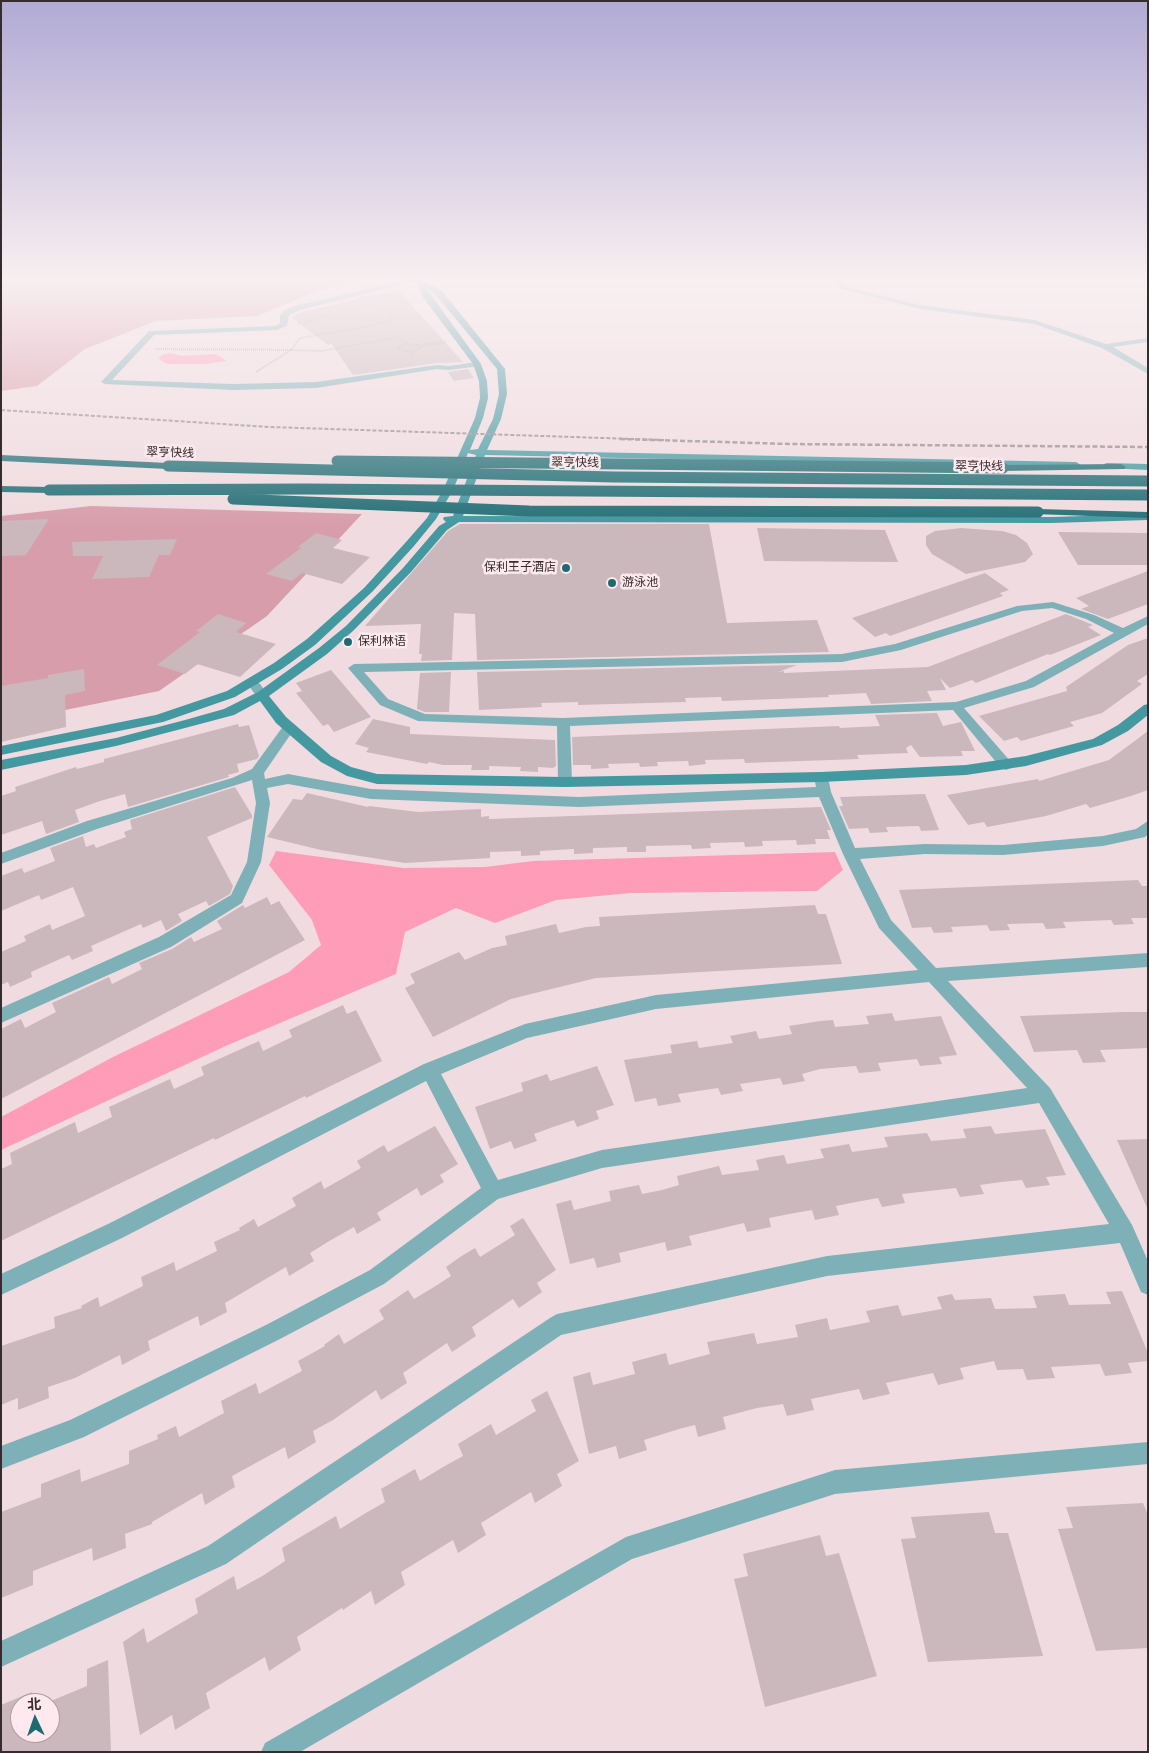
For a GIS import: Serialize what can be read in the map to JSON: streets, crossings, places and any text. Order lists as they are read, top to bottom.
{
  "streets": {
    "highway": ["翠亨快线"]
  },
  "places": ["保利王子酒店", "游泳池", "保利林语"],
  "north": "top"
}
